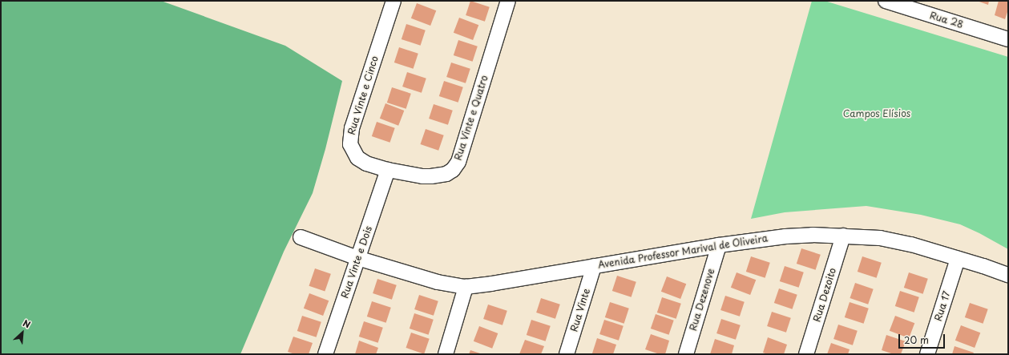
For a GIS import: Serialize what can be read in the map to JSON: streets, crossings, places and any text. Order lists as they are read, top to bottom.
{
  "streets": {
    "street": [
      "Rua 28",
      "Rua Vinte e Cinco",
      "Rua Vinte e Quatro",
      "Avenida Professor Marival de Oliveira",
      "Rua Vinte e Dois",
      "Rua Dezoito",
      "Rua Dezenove",
      "Rua 17",
      "Rua Vinte"
    ]
  },
  "crossings": [
    ["Rua Vinte e Cinco", "Rua Vinte e Quatro"],
    ["Rua Vinte e Cinco", "Rua Vinte e Dois"],
    ["Rua Vinte e Quatro", "Rua Vinte e Dois"],
    ["Avenida Professor Marival de Oliveira", "Rua Vinte e Dois"],
    ["Avenida Professor Marival de Oliveira", "Rua Dezoito"],
    ["Avenida Professor Marival de Oliveira", "Rua Dezenove"],
    ["Avenida Professor Marival de Oliveira", "Rua 17"],
    ["Avenida Professor Marival de Oliveira", "Rua Vinte"]
  ],
  "parks": ["Campos Elísios"],
  "scale_bar": "20 m",
  "north": "top right"
}
